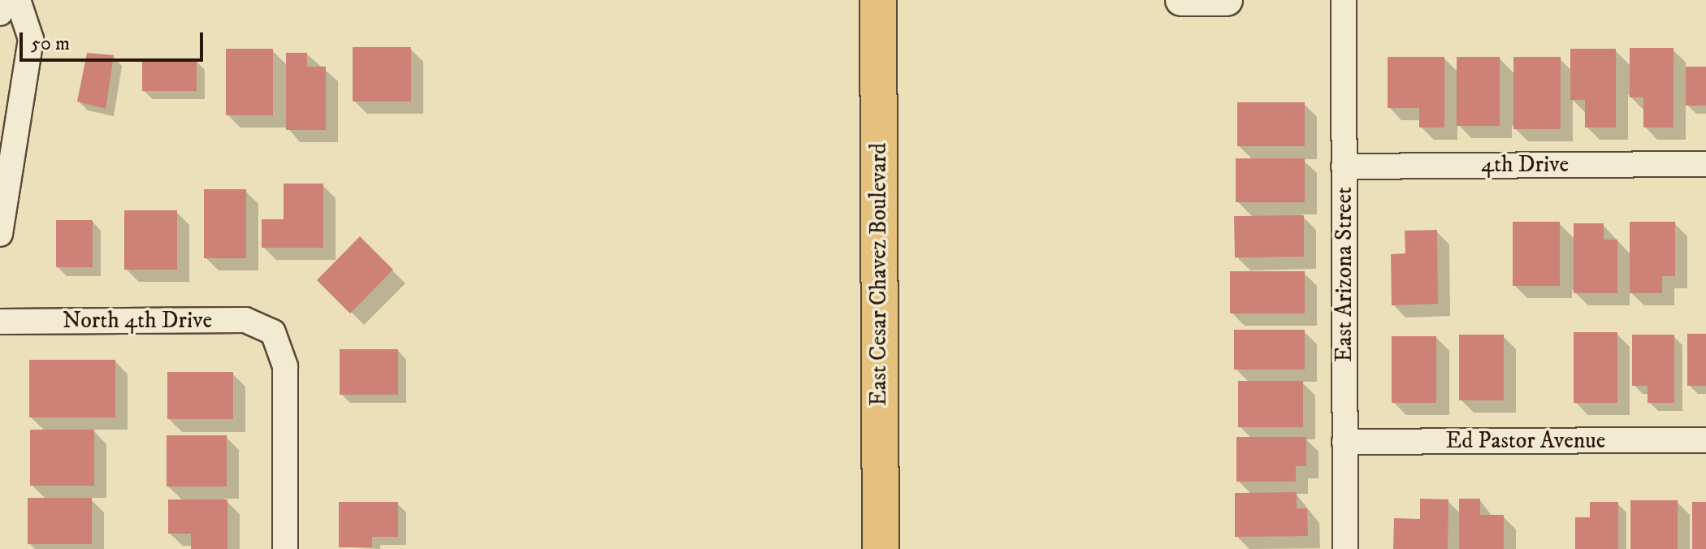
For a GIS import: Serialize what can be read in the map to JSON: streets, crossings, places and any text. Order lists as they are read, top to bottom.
{
  "streets": {
    "highway": ["East Cesar Chavez Boulevard"],
    "street": [
      "4th Drive",
      "East Arizona Street",
      "North 4th Drive",
      "Ed Pastor Avenue"
    ]
  },
  "crossings": [
    ["4th Drive", "East Arizona Street"],
    ["East Arizona Street", "Ed Pastor Avenue"]
  ],
  "scale_bar": "50 m"
}
